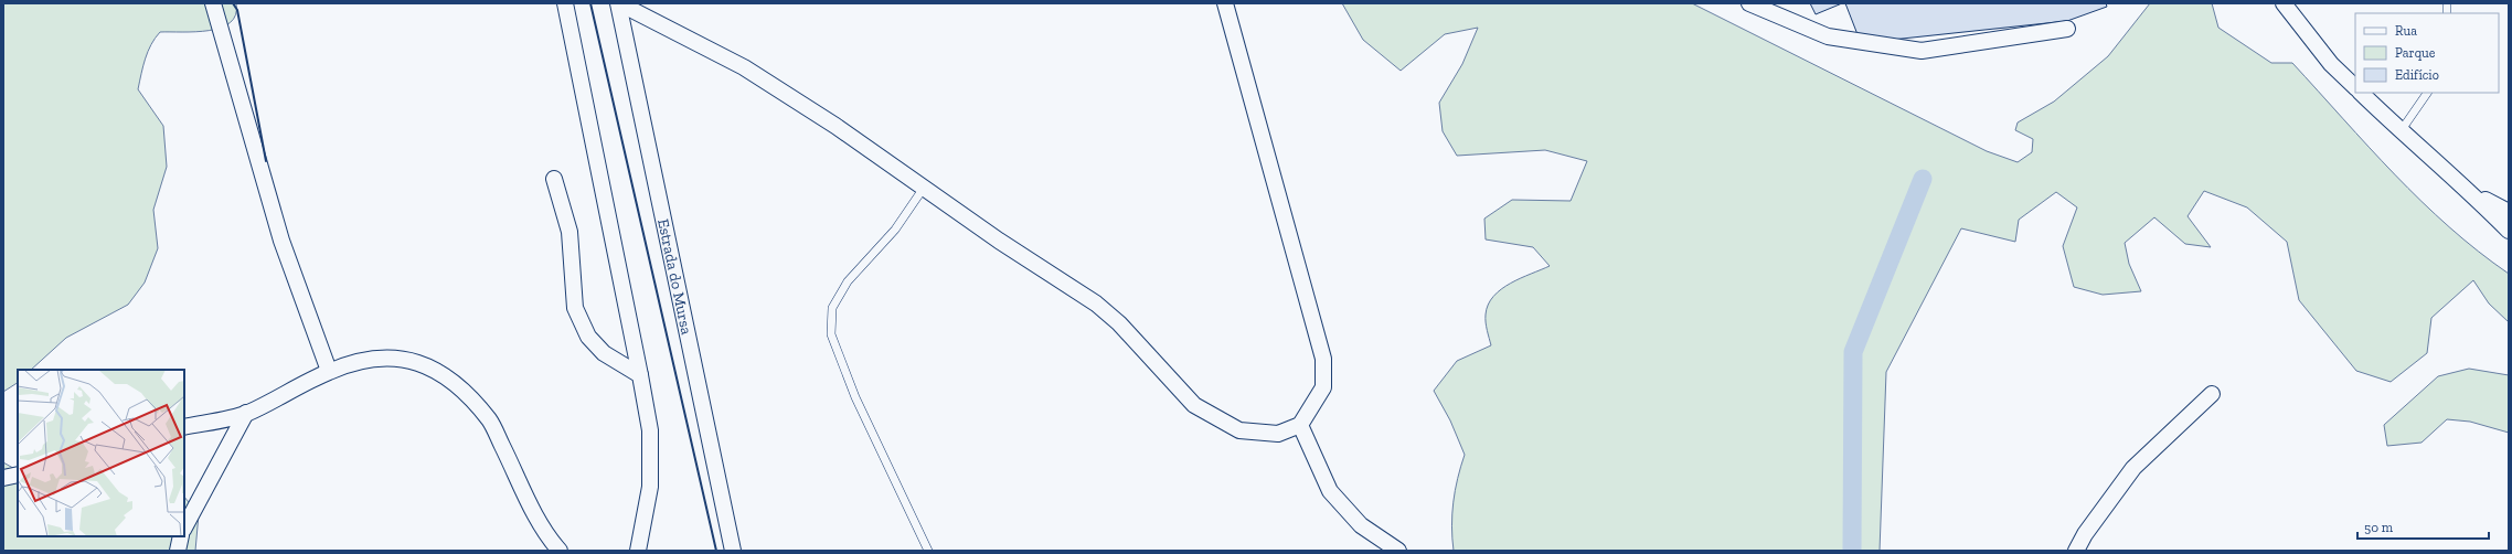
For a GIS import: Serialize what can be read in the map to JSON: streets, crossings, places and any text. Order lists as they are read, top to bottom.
{
  "streets": {
    "street": ["Estrada do Mursa"]
  },
  "legend": ["Rua", "Parque", "Edifício"],
  "scale_bar": "50 m"
}
